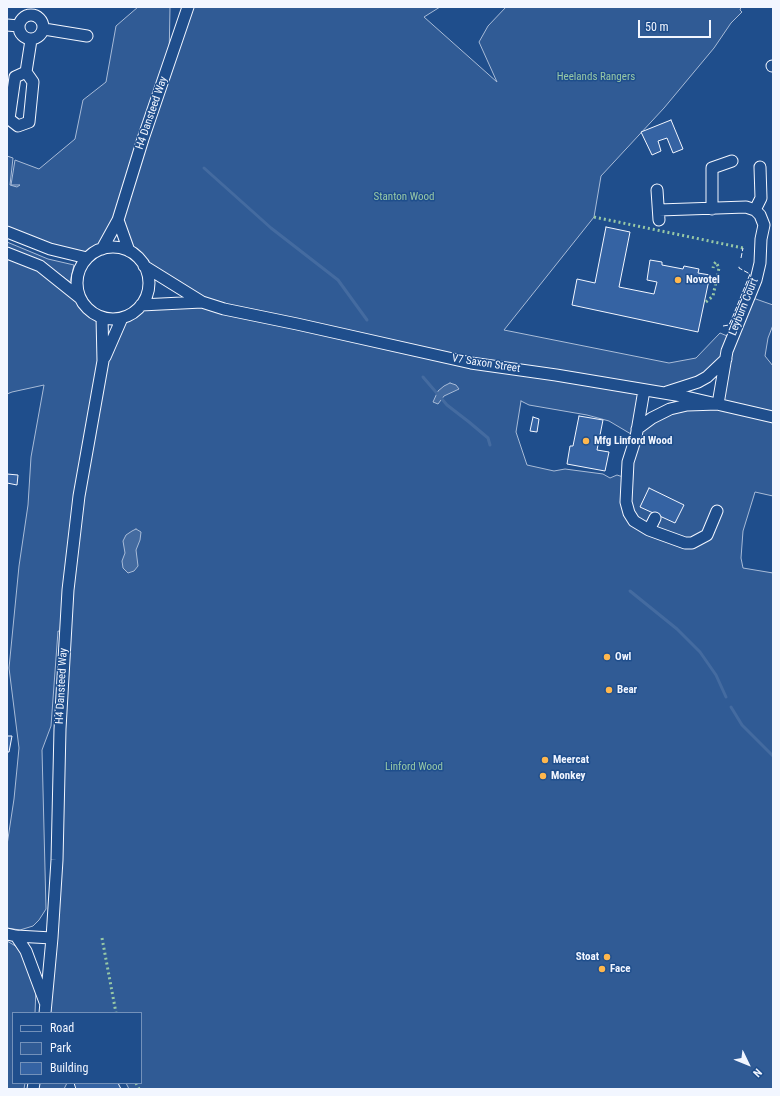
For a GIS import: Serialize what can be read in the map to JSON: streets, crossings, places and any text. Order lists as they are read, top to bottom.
{
  "streets": {
    "street": ["H4 Dansteed Way", "Leyburn Court", "V7 Saxon Street"]
  },
  "crossings": [
    ["H4 Dansteed Way", "V7 Saxon Street"],
    ["Leyburn Court", "V7 Saxon Street"]
  ],
  "parks": ["Heelands Rangers", "Stanton Wood", "Linford Wood"],
  "places": [
    "Novotel",
    "Mfg Linford Wood",
    "Owl",
    "Bear",
    "Meercat",
    "Monkey",
    "Stoat",
    "Face"
  ],
  "legend": ["Road", "Park", "Building"],
  "scale_bar": "50 m",
  "north": "bottom right"
}
